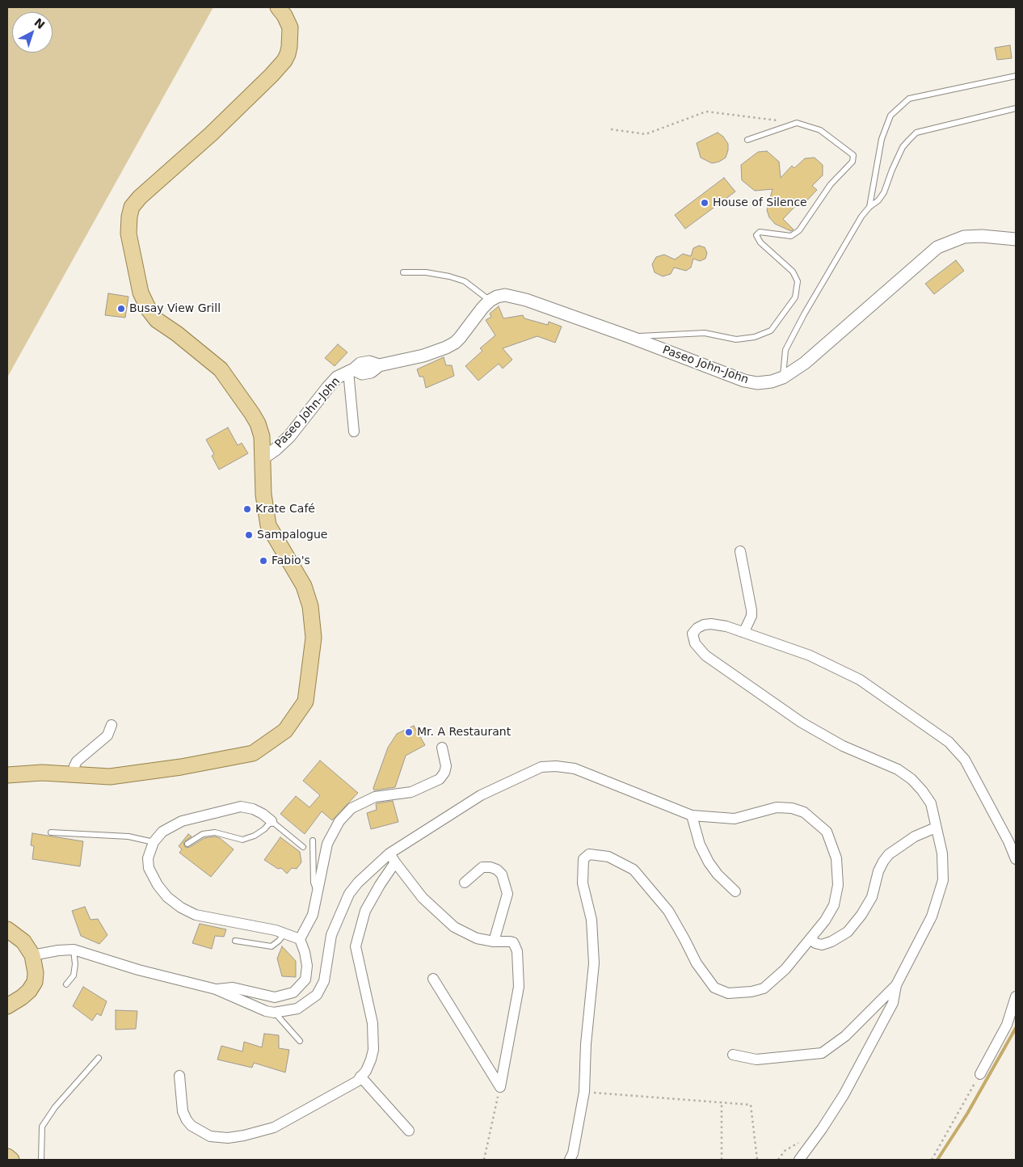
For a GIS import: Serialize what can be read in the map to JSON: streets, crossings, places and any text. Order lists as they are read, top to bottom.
{
  "streets": {
    "street": ["Paseo John-John"]
  },
  "places": [
    "House of Silence",
    "Busay View Grill",
    "Krate Café",
    "Sampalogue",
    "Fabio's",
    "Mr. A Restaurant"
  ],
  "north": "top right"
}
